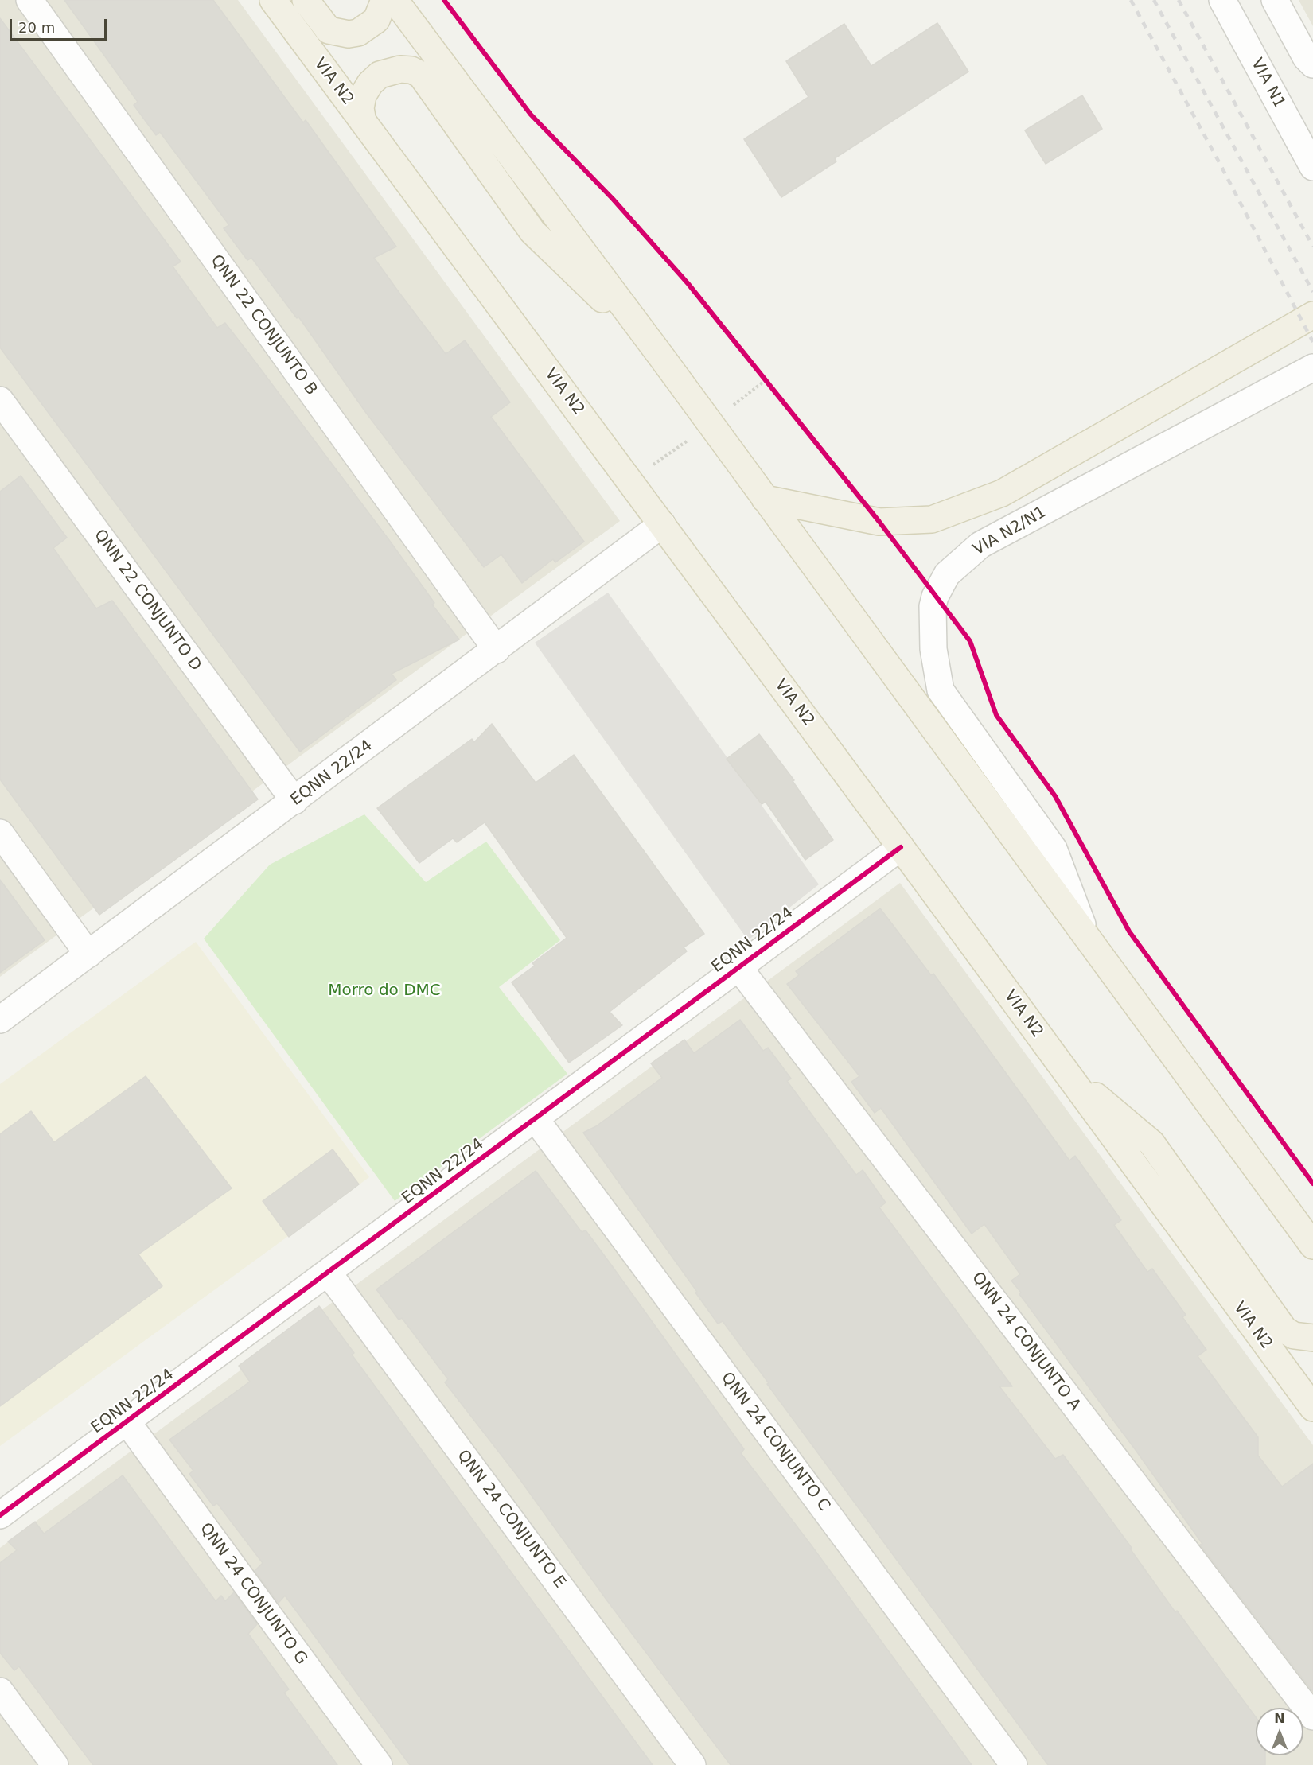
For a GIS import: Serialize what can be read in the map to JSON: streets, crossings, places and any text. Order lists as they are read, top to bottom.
{
  "streets": {
    "main road": ["VIA N2"],
    "street": [
      "VIA N1",
      "QNN 22 CONJUNTO B",
      "VIA N2/N1",
      "QNN 22 CONJUNTO D",
      "EQNN 22/24",
      "QNN 24 CONJUNTO A",
      "QNN 24 CONJUNTO C",
      "QNN 24 CONJUNTO E",
      "QNN 24 CONJUNTO G"
    ]
  },
  "crossings": [
    ["VIA N2", "EQNN 22/24"],
    ["QNN 22 CONJUNTO B", "EQNN 22/24"],
    ["QNN 22 CONJUNTO D", "EQNN 22/24"],
    ["EQNN 22/24", "QNN 24 CONJUNTO A"],
    ["EQNN 22/24", "QNN 24 CONJUNTO C"],
    ["EQNN 22/24", "QNN 24 CONJUNTO E"],
    ["EQNN 22/24", "QNN 24 CONJUNTO G"]
  ],
  "parks": ["Morro do DMC"],
  "scale_bar": "20 m",
  "north": "top"
}
